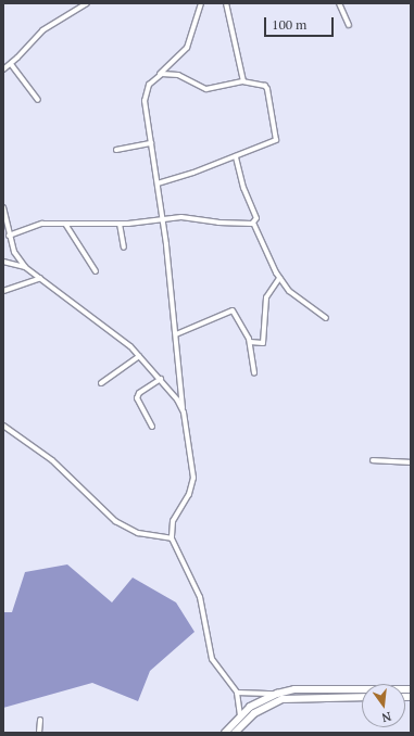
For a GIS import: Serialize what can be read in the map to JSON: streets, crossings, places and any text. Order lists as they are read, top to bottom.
{
  "scale_bar": "100 m",
  "north": "bottom"
}
